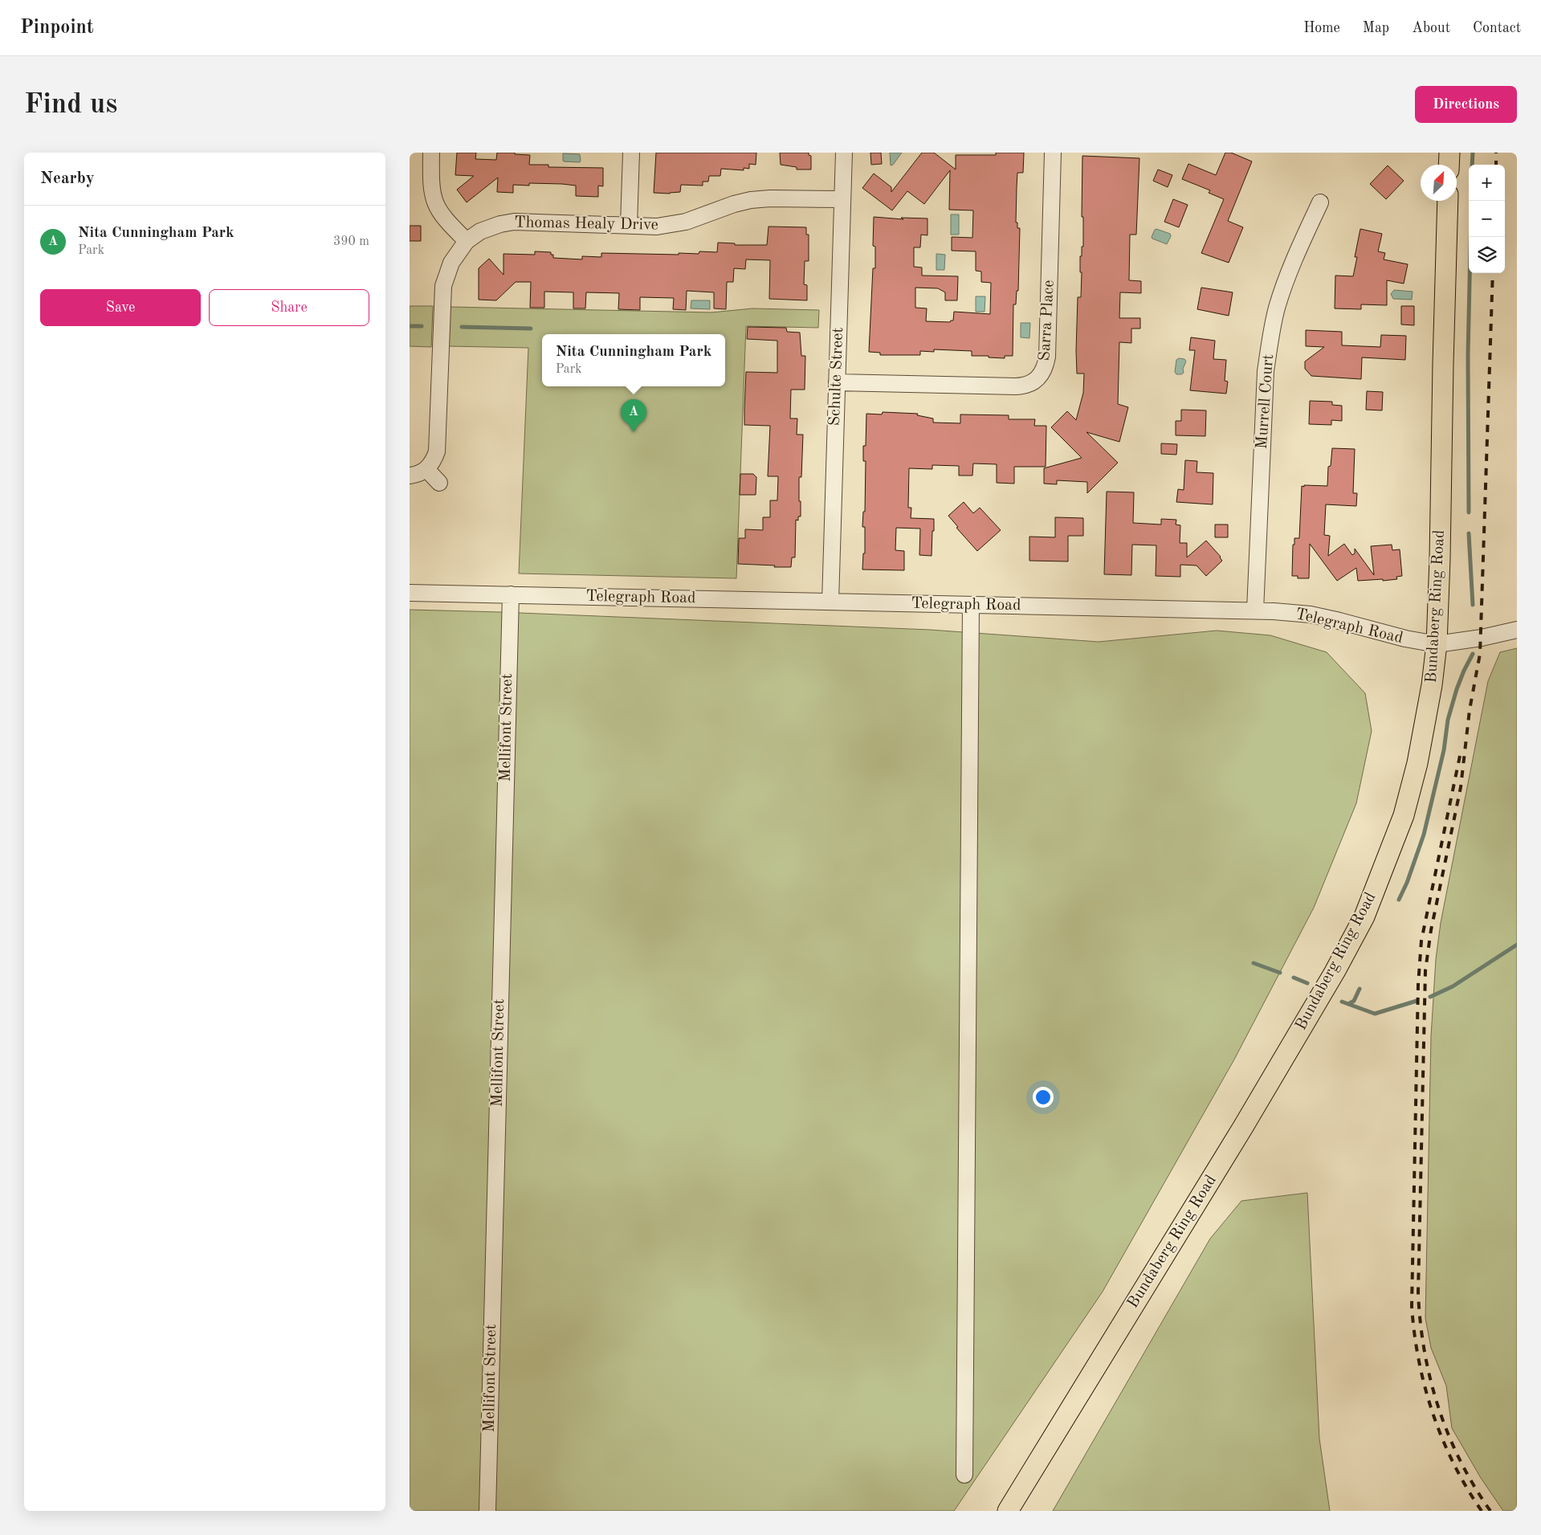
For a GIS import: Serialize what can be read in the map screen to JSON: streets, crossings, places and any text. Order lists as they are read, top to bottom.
{
  "streets": {
    "main road": ["Bundaberg Ring Road"],
    "street": [
      "Thomas Healy Drive",
      "Sarra Place",
      "Schulte Street",
      "Murrell Court",
      "Telegraph Road",
      "Mellifont Street"
    ]
  },
  "crossings": [
    ["Thomas Healy Drive", "Schulte Street"],
    ["Sarra Place", "Schulte Street"],
    ["Schulte Street", "Telegraph Road"],
    ["Murrell Court", "Telegraph Road"],
    ["Telegraph Road", "Bundaberg Ring Road"],
    ["Telegraph Road", "Mellifont Street"]
  ],
  "north": "top right",
  "page": {
    "header": "Pinpoint",
    "nav": [
      "Home",
      "Map",
      "About",
      "Contact"
    ],
    "buttons": [
      "Directions",
      ["Save", "Share"]
    ],
    "title": "Find us",
    "heading": "Nearby",
    "map_buttons": ["+", "−"],
    "list": [
      {
        "mark": "A",
        "name": "Nita Cunningham Park",
        "note": "Park",
        "value": "390 m"
      }
    ],
    "popup": ["Nita Cunningham Park", "Park"],
    "pins": "A"
  }
}
